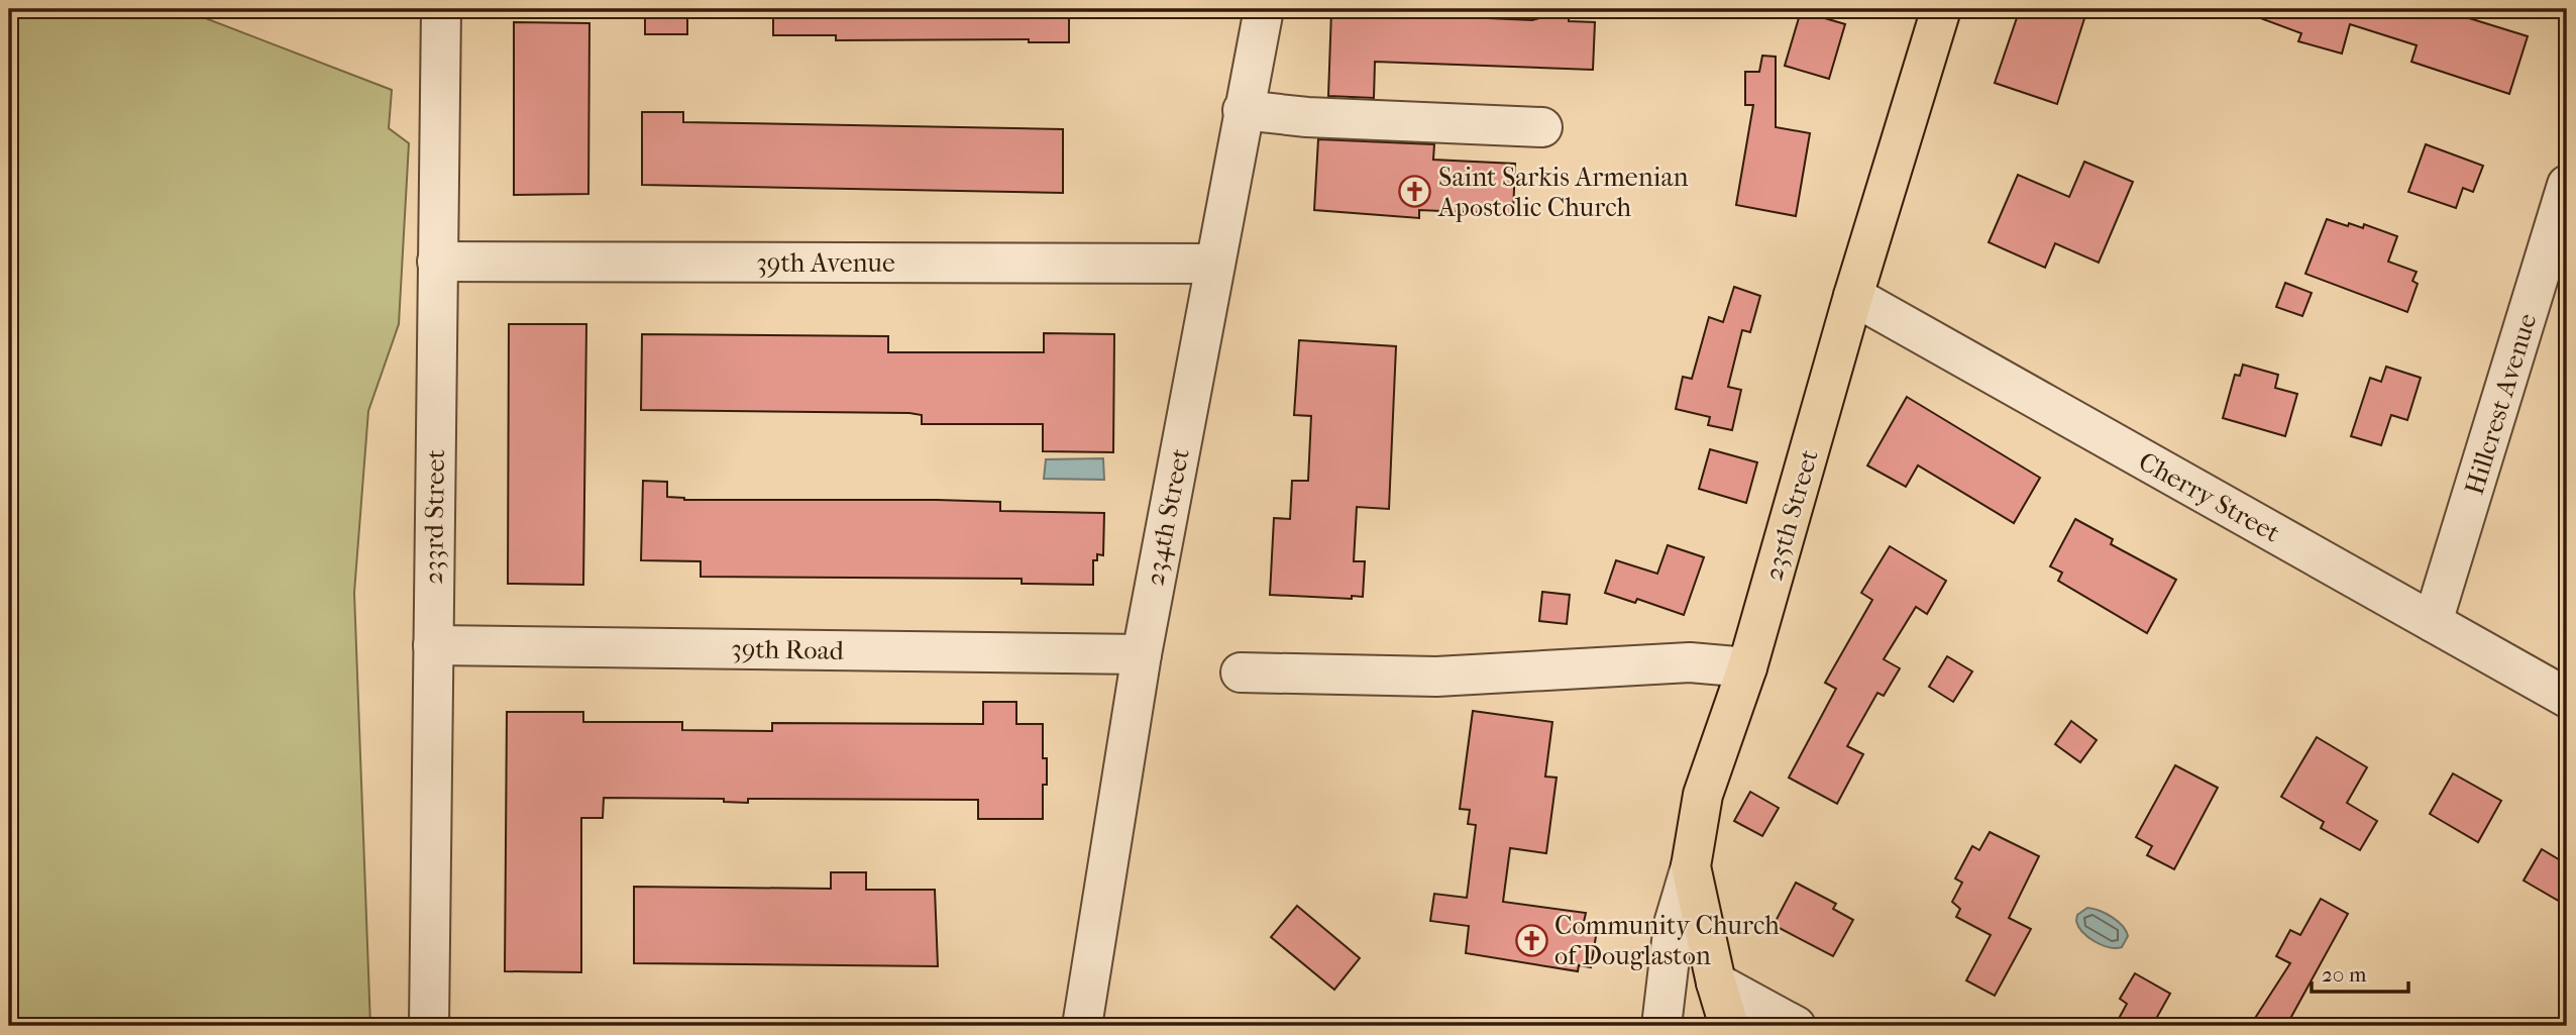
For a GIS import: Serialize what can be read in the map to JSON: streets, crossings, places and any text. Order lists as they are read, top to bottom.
{
  "streets": {
    "main road": ["235th Street"],
    "street": [
      "39th Avenue",
      "Hillcrest Avenue",
      "Cherry Street",
      "233rd Street",
      "234th Street",
      "39th Road"
    ]
  },
  "crossings": [
    ["39th Avenue", "233rd Street"],
    ["39th Avenue", "234th Street"],
    ["Hillcrest Avenue", "Cherry Street"],
    ["Cherry Street", "235th Street"],
    ["233rd Street", "39th Road"],
    ["234th Street", "39th Road"]
  ],
  "places": {
    "church": ["Saint Sarkis Armenian Apostolic Church", "Community Church of Douglaston"]
  },
  "scale_bar": "20 m"
}
